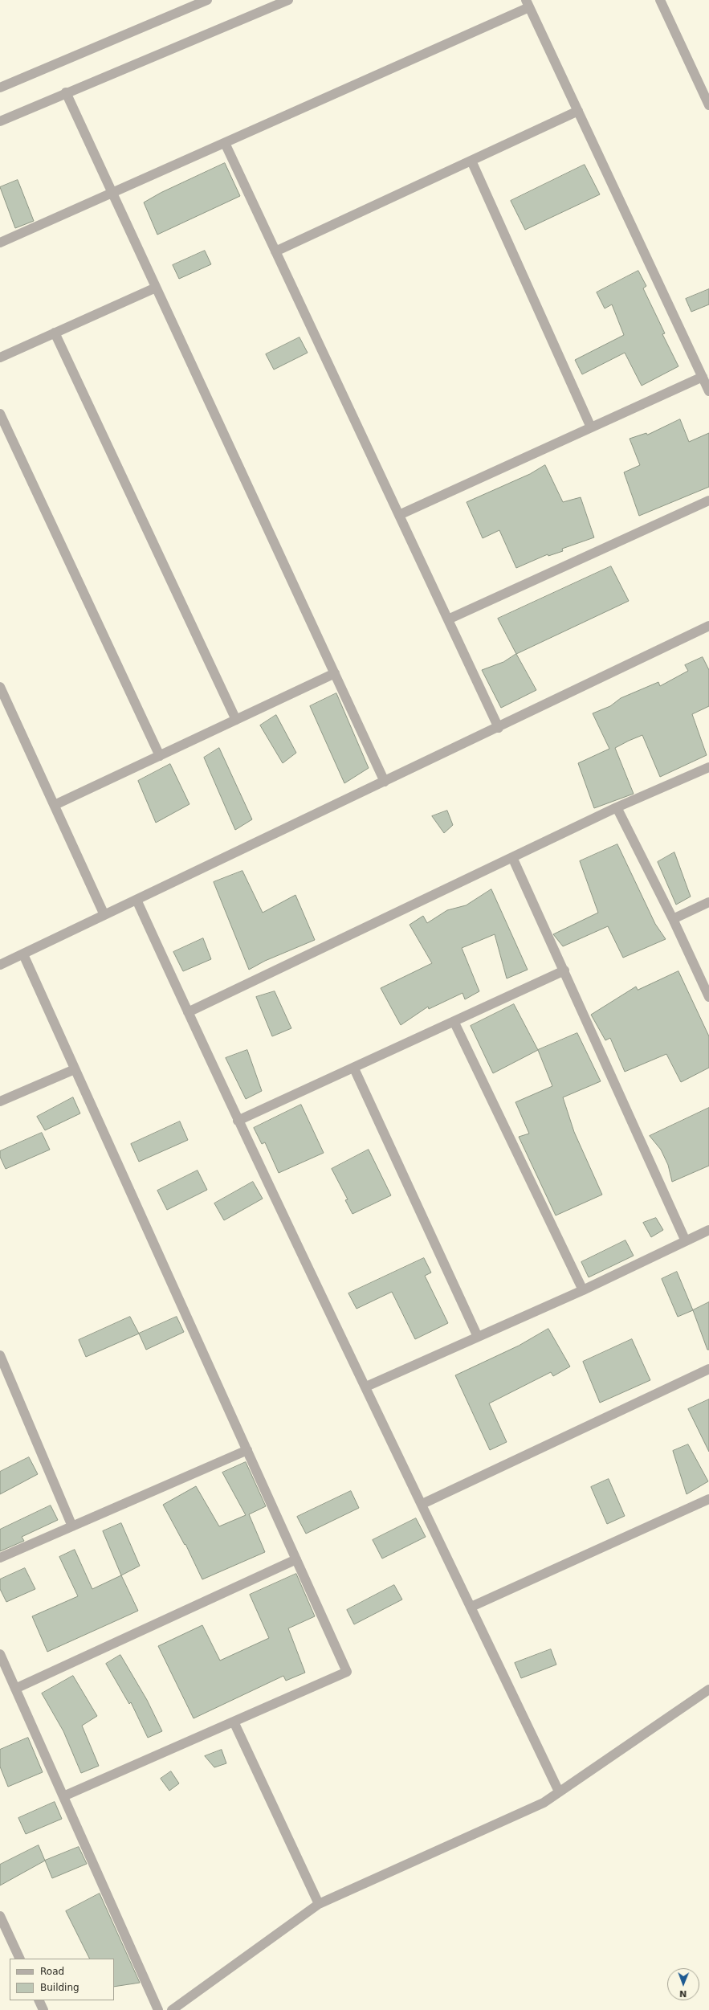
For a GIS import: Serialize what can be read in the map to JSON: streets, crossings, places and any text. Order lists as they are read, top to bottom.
{
  "legend": ["Road", "Building"],
  "north": "bottom"
}
